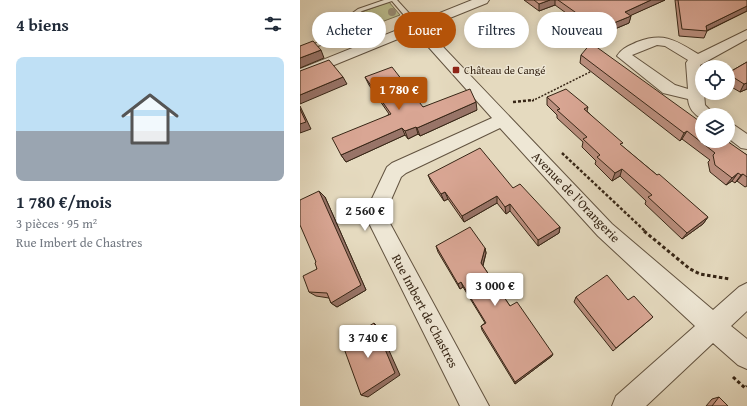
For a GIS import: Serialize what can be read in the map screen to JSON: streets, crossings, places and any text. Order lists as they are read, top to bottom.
{
  "streets": {
    "street": ["Avenue de l'Orangerie", "Rue Imbert de Chastres"]
  },
  "crossings": [
    ["Avenue de l'Orangerie", "Rue Imbert de Chastres"]
  ],
  "places": {
    "transit": ["Château de Cangé"]
  },
  "page": {
    "heading": "4 biens",
    "chip": [
      "Acheter",
      "Louer",
      "Filtres",
      "Nouveau"
    ],
    "list": [
      {
        "name": "1 780 €/mois",
        "note": "3 pièces · 95 m² · Rue Imbert de Chastres"
      }
    ],
    "price": [
      "1 780 €",
      "2 560 €",
      "3 000 €",
      "3 740 €"
    ]
  }
}
